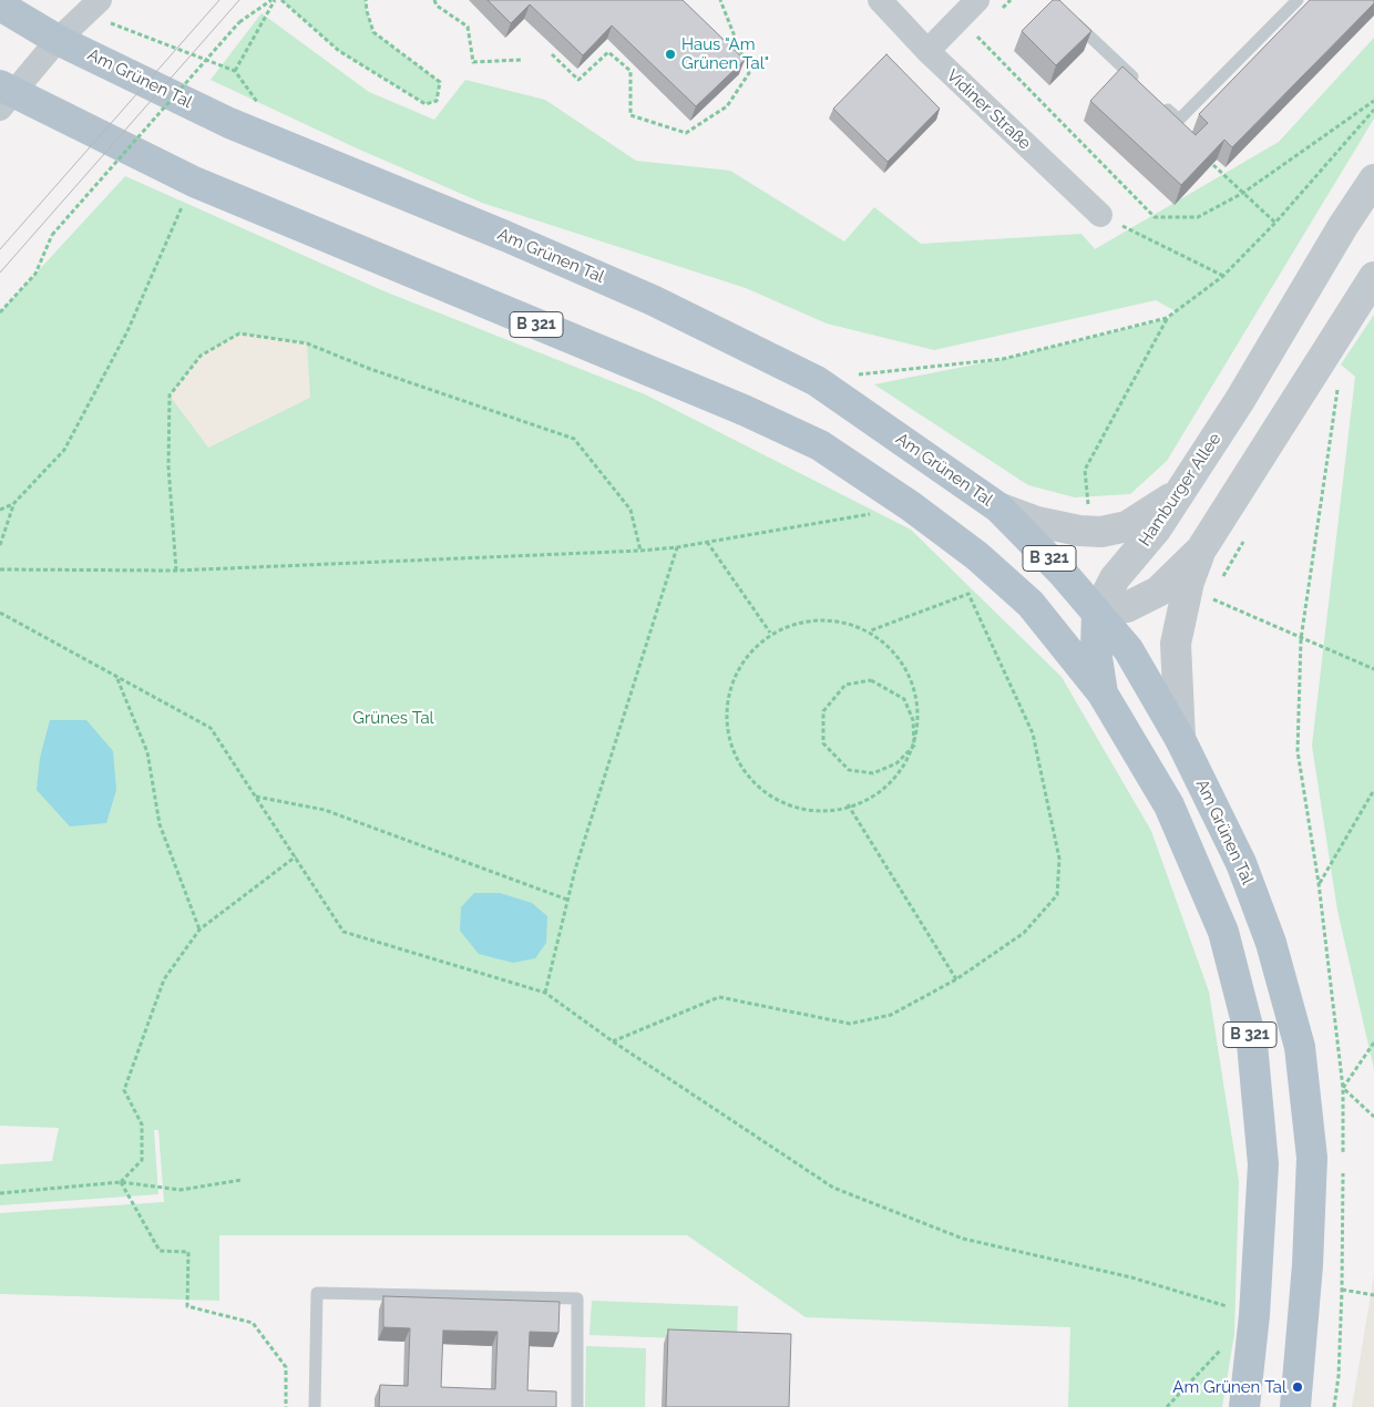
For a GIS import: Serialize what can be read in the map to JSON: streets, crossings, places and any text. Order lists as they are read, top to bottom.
{
  "streets": {
    "main road": ["Am Grünen Tal", "B 321"],
    "street": ["Vidiner Straße", "Hamburger Allee"]
  },
  "crossings": [
    ["Am Grünen Tal", "Hamburger Allee"]
  ],
  "parks": ["Grünes Tal"],
  "places": ["Haus \"Am Grünen Tal\"", "Am Grünen Tal"]
}
